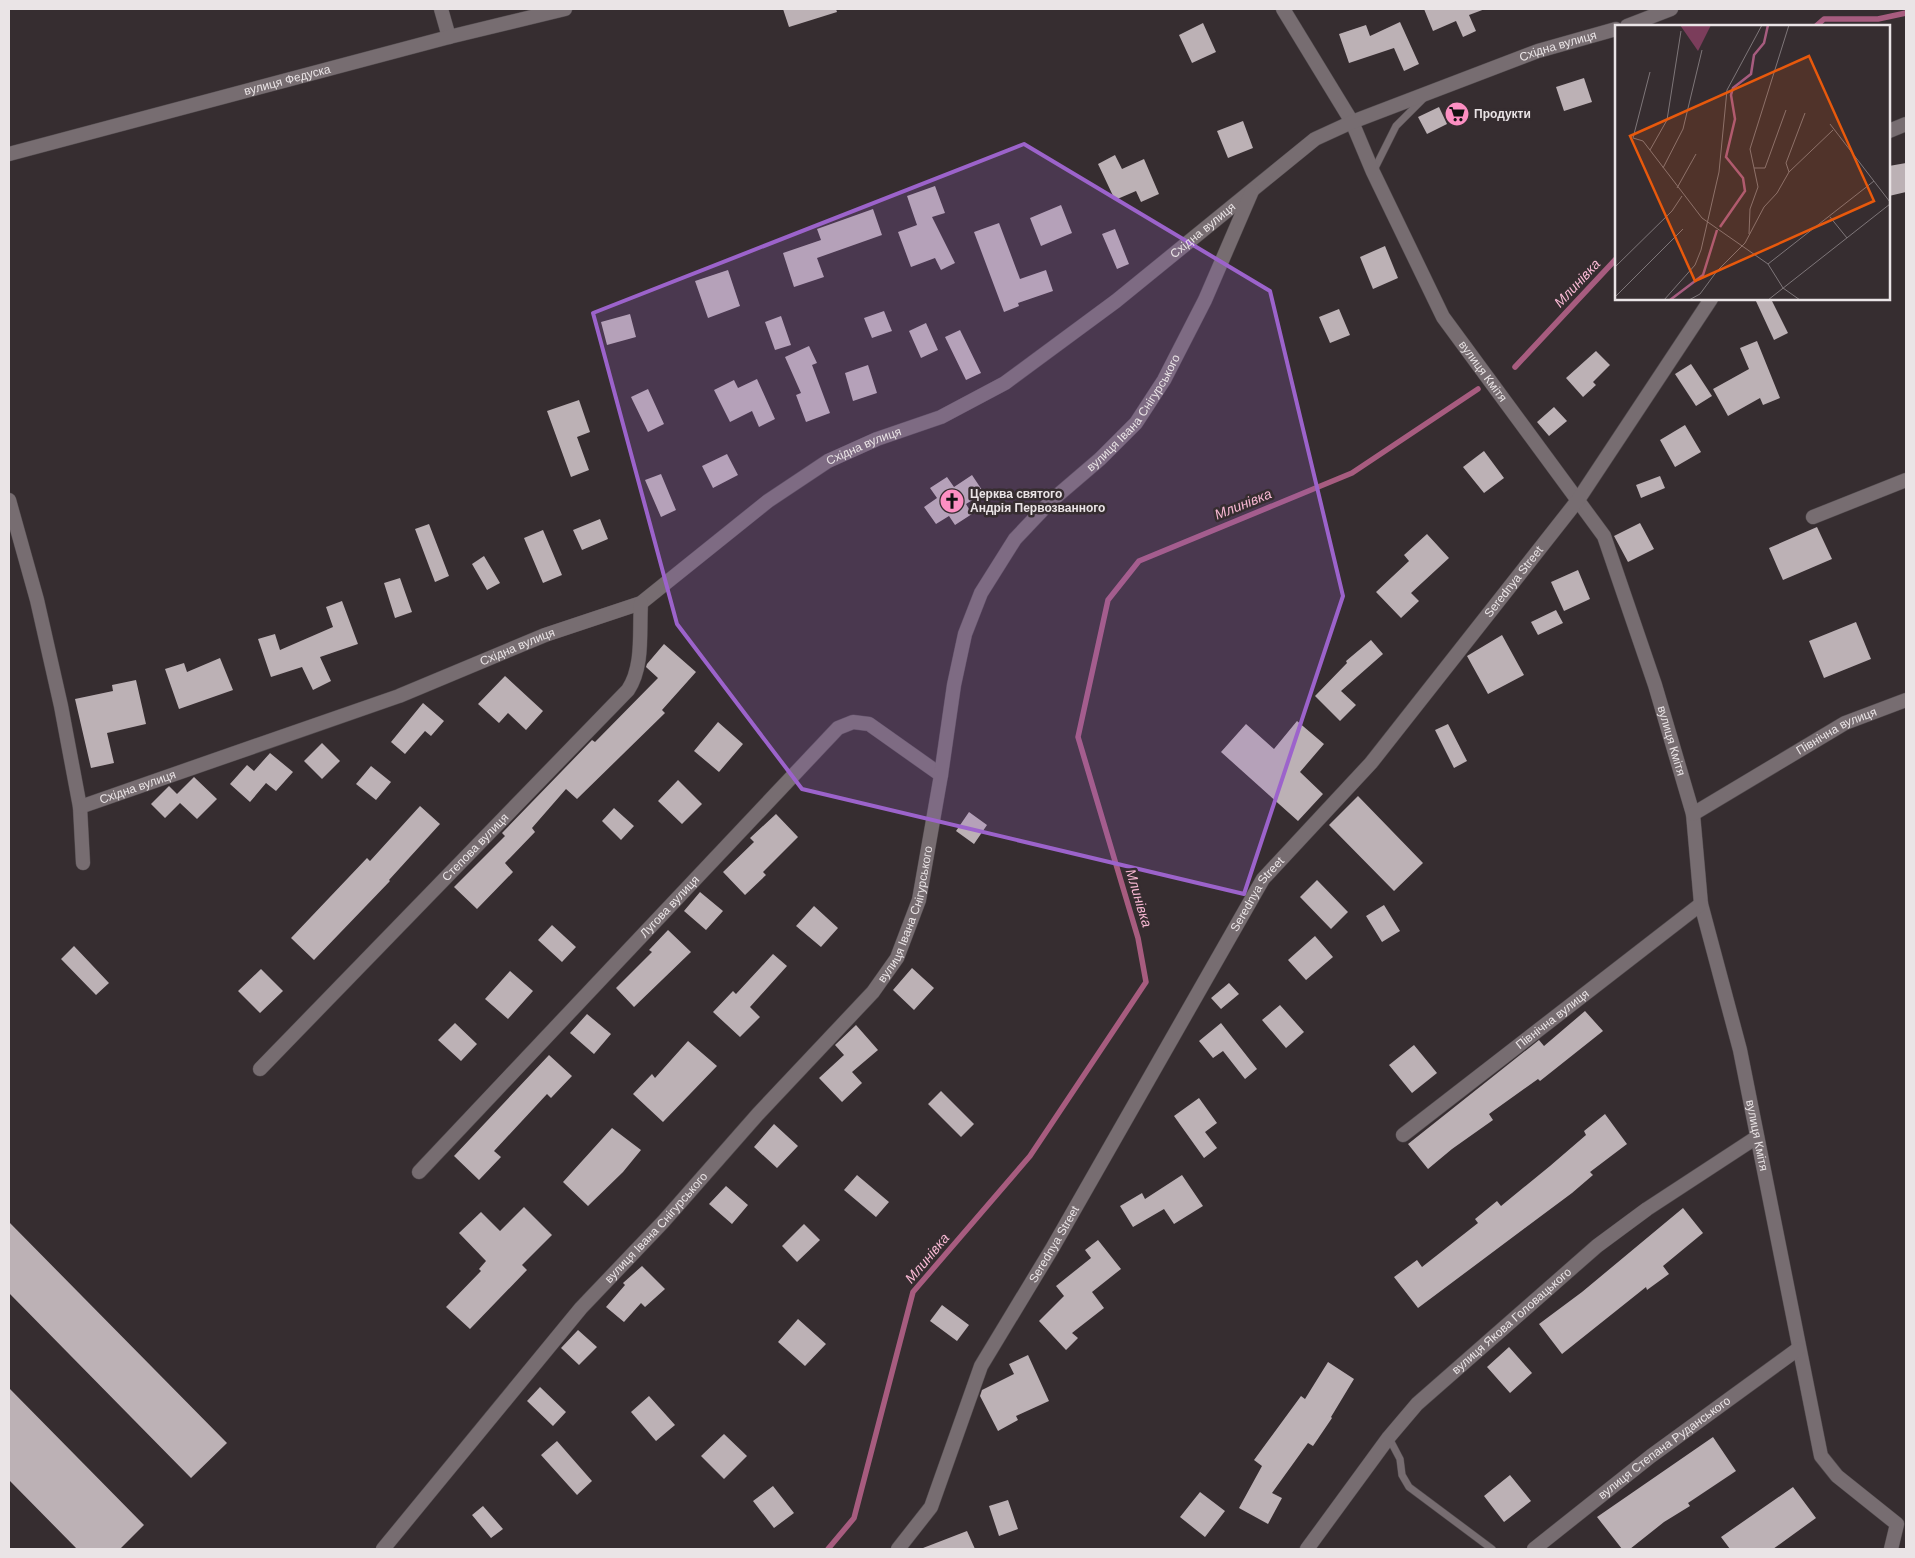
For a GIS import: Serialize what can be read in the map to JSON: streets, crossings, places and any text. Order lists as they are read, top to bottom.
{
  "streets": {
    "street": [
      "Східна вулиця",
      "вулиця Федуска",
      "вулиця Кмітя",
      "вулиця Івана Снігурського",
      "Serednya Street",
      "Північна вулиця",
      "Степова вулиця",
      "Лугова вулиця",
      "вулиця Якова Головацького",
      "вулиця Степана Руданського"
    ]
  },
  "crossings": [
    ["Східна вулиця", "вулиця Кмітя"],
    ["Східна вулиця", "вулиця Івана Снігурського"],
    ["Східна вулиця", "Степова вулиця"],
    ["вулиця Кмітя", "Serednya Street"],
    ["вулиця Кмітя", "Північна вулиця"],
    ["вулиця Кмітя", "вулиця Якова Головацького"],
    ["вулиця Кмітя", "вулиця Степана Руданського"],
    ["вулиця Івана Снігурського", "Лугова вулиця"]
  ],
  "water": ["Млинівка"],
  "places": {
    "supermarket": ["Продукти"],
    "church": ["Церква святого Андрія Первозванного"]
  }
}
